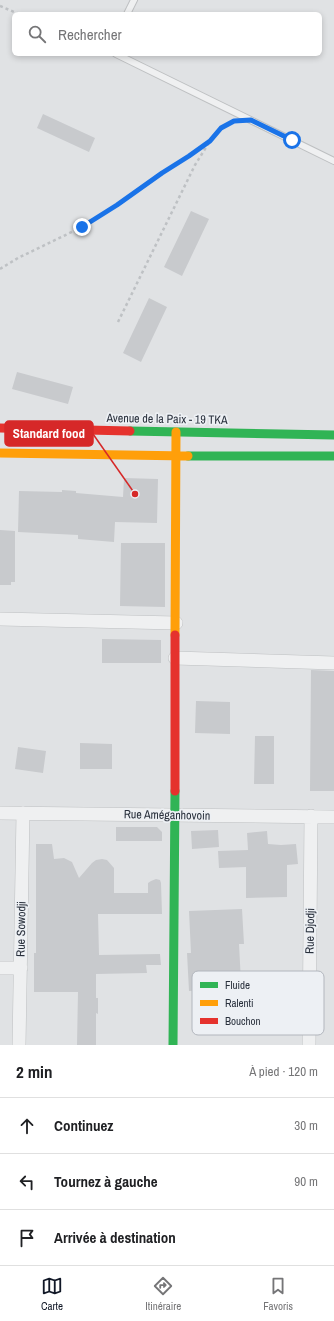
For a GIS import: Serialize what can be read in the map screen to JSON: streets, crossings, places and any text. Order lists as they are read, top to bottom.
{
  "streets": {
    "main road": ["Avenue de la Paix - 19 TKA"],
    "street": ["Rue Améganhovoin", "Rue Sowodji", "Rue Djodji"]
  },
  "crossings": [
    ["Rue Améganhovoin", "Rue Sowodji"],
    ["Rue Améganhovoin", "Rue Djodji"]
  ],
  "places": ["Standard food"],
  "legend": ["Fluide", "Ralenti", "Bouchon"],
  "page": {
    "search": "Rechercher",
    "heading": ["2 min", "À pied · 120 m"],
    "list": [
      ["Continuez", "30 m"],
      ["Tournez à gauche", "90 m"],
      "Arrivée à destination"
    ],
    "nav": ["Carte", "Itinéraire", "Favoris"]
  }
}
